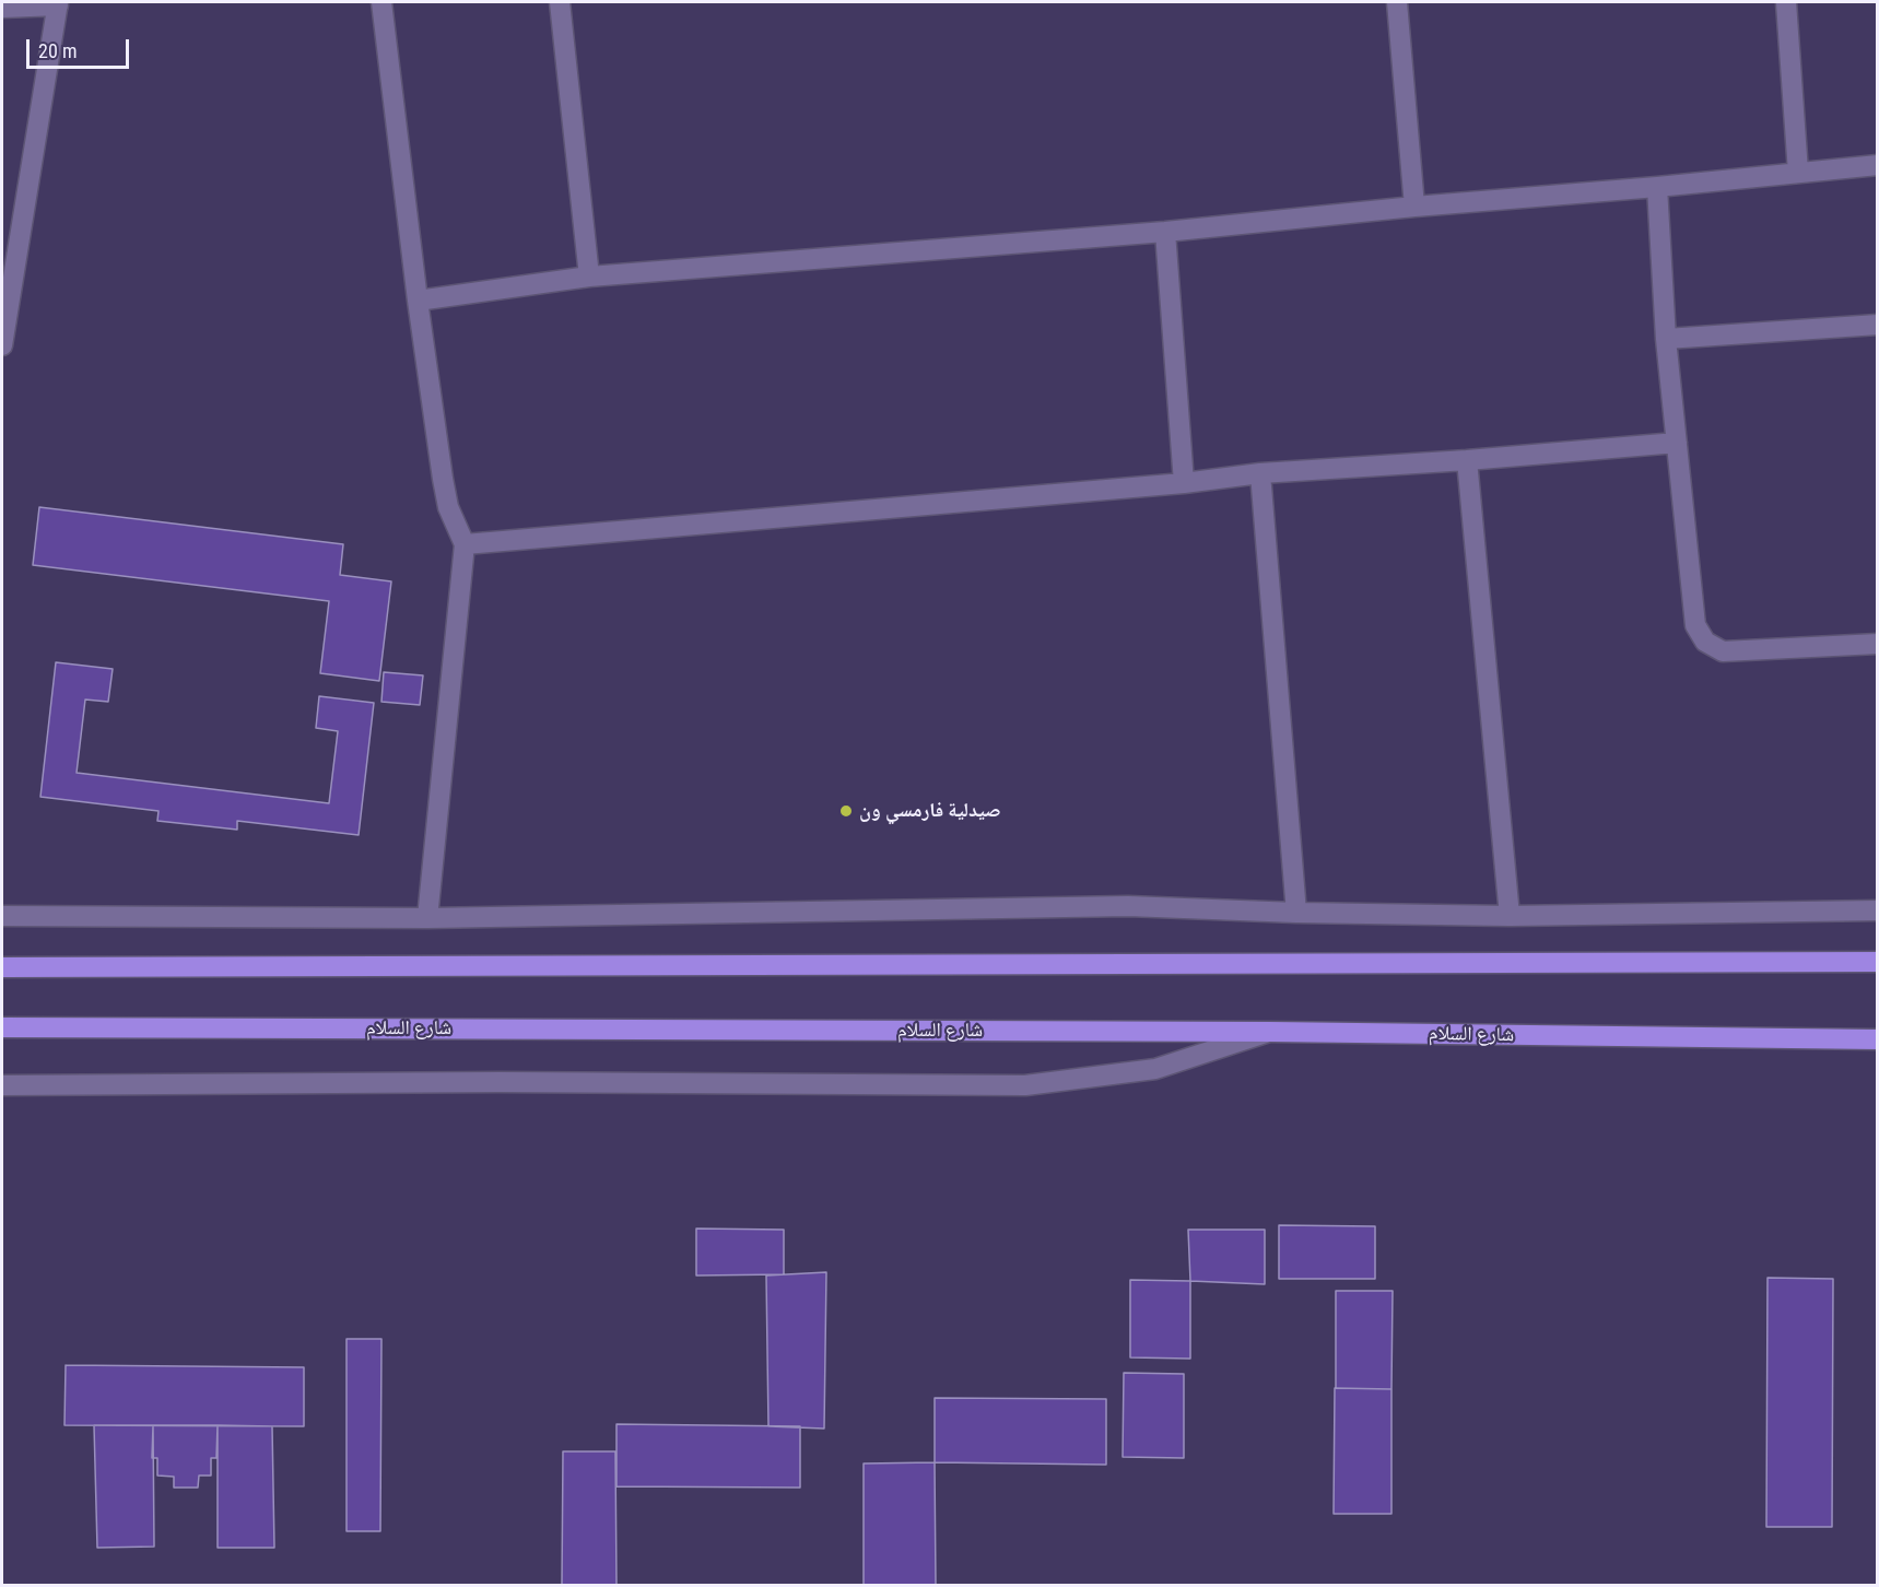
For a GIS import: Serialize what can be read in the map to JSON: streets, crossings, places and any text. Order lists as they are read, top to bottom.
{
  "streets": {
    "highway": ["شارع السلام"]
  },
  "places": ["صيدلية فارمسي ون"],
  "scale_bar": "20 m"
}
